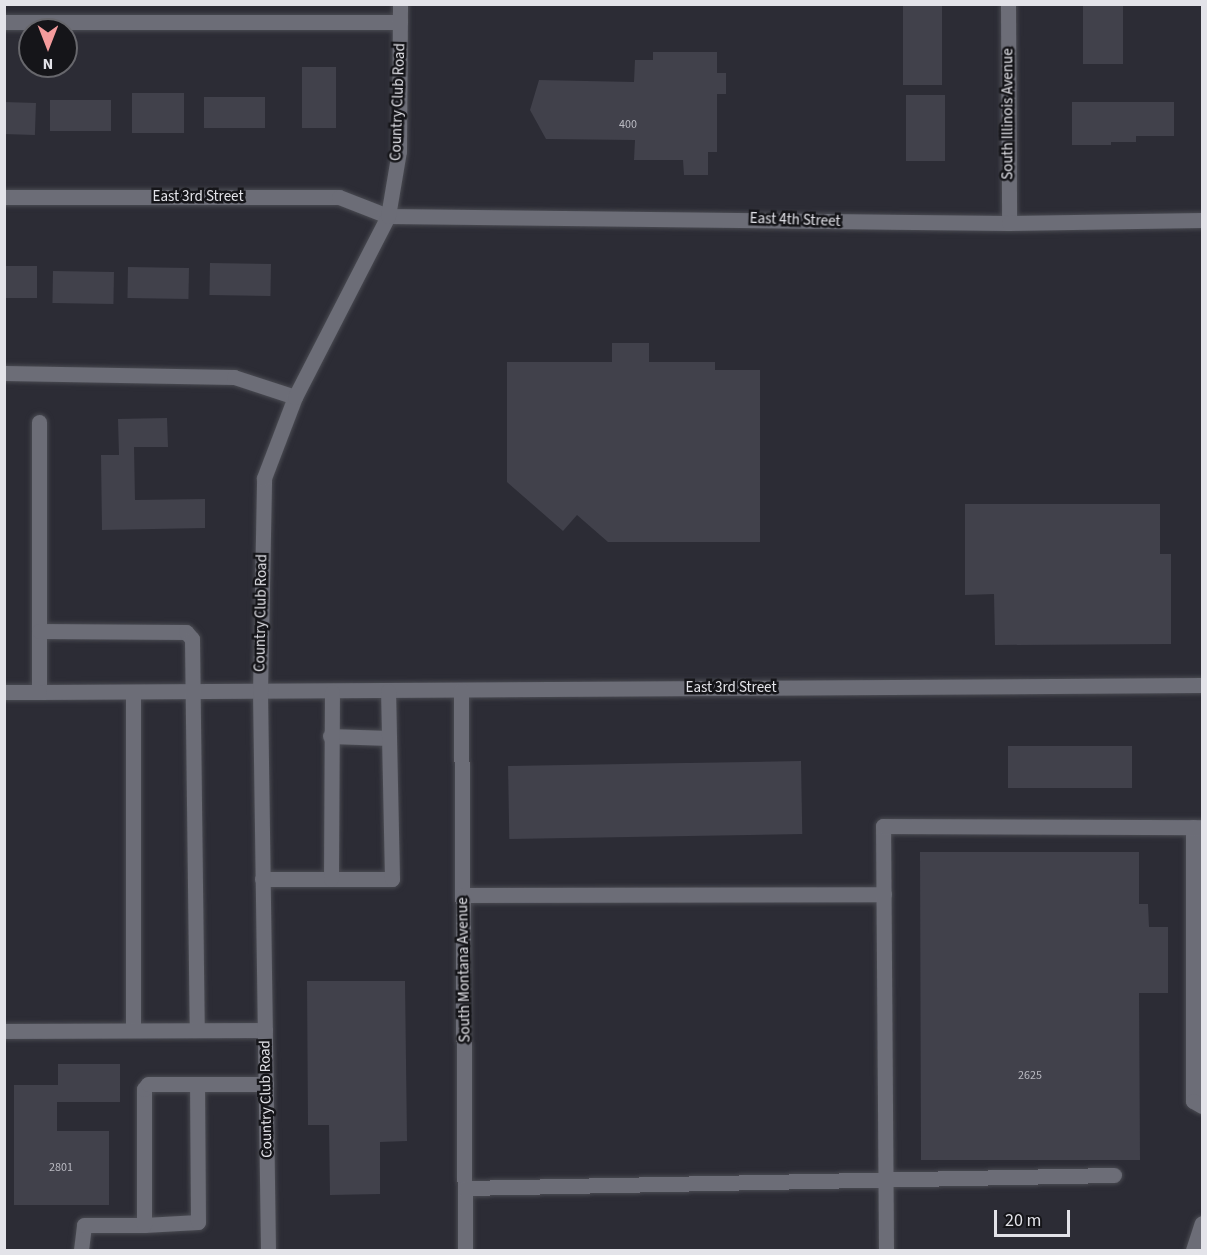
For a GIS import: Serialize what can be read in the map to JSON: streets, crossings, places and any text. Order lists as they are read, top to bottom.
{
  "streets": {
    "street": [
      "Country Club Road",
      "South Illinois Avenue",
      "East 3rd Street",
      "East 4th Street",
      "South Montana Avenue"
    ]
  },
  "crossings": [
    ["Country Club Road", "East 3rd Street"],
    ["Country Club Road", "East 4th Street"],
    ["South Illinois Avenue", "East 4th Street"],
    ["East 3rd Street", "East 4th Street"],
    ["East 3rd Street", "South Montana Avenue"]
  ],
  "house_numbers": ["400", "2625", "2801"],
  "scale_bar": "20 m",
  "north": "bottom"
}
